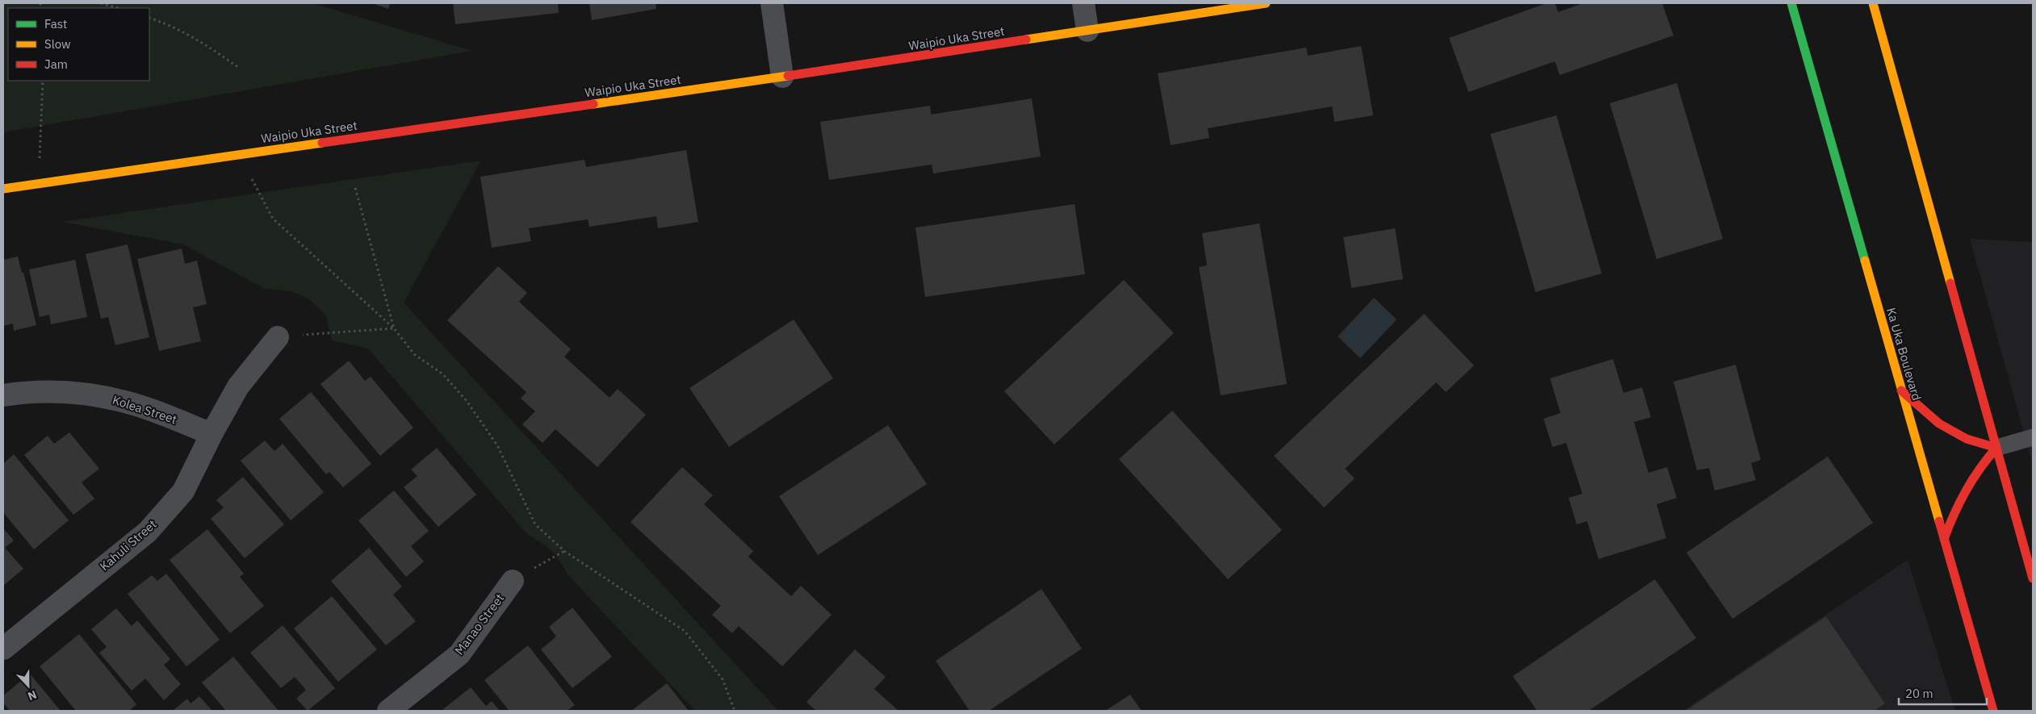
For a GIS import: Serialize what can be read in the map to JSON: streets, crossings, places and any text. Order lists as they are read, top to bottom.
{
  "streets": {
    "main road": ["Waipio Uka Street", "Ka Uka Boulevard"],
    "street": ["Kolea Street", "Kahuli Street", "Manao Street"]
  },
  "crossings": [
    ["Kolea Street", "Kahuli Street"]
  ],
  "legend": ["Fast", "Slow", "Jam"],
  "scale_bar": "20 m",
  "north": "bottom"
}
